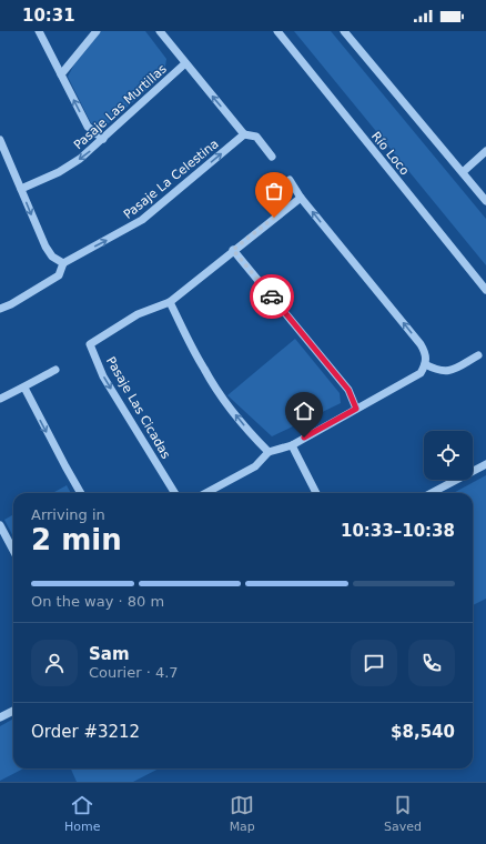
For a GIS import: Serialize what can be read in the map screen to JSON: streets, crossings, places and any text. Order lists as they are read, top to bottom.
{
  "streets": {
    "street": [
      "Pasaje Las Murtillas",
      "Río Loco",
      "Pasaje La Celestina",
      "Pasaje Las Cicadas"
    ]
  },
  "one_way": ["Pasaje Las Murtillas", "Pasaje La Celestina"],
  "page": {
    "status": "10:31",
    "heading": ["2 min", "Arriving in", "10:33–10:38"],
    "panel": [
      "Sam",
      "Courier · 4.7",
      "Order #3212",
      "$8,540"
    ],
    "bar": "On the way · 80 m",
    "tabs": ["Home", "Map", "Saved"]
  }
}
